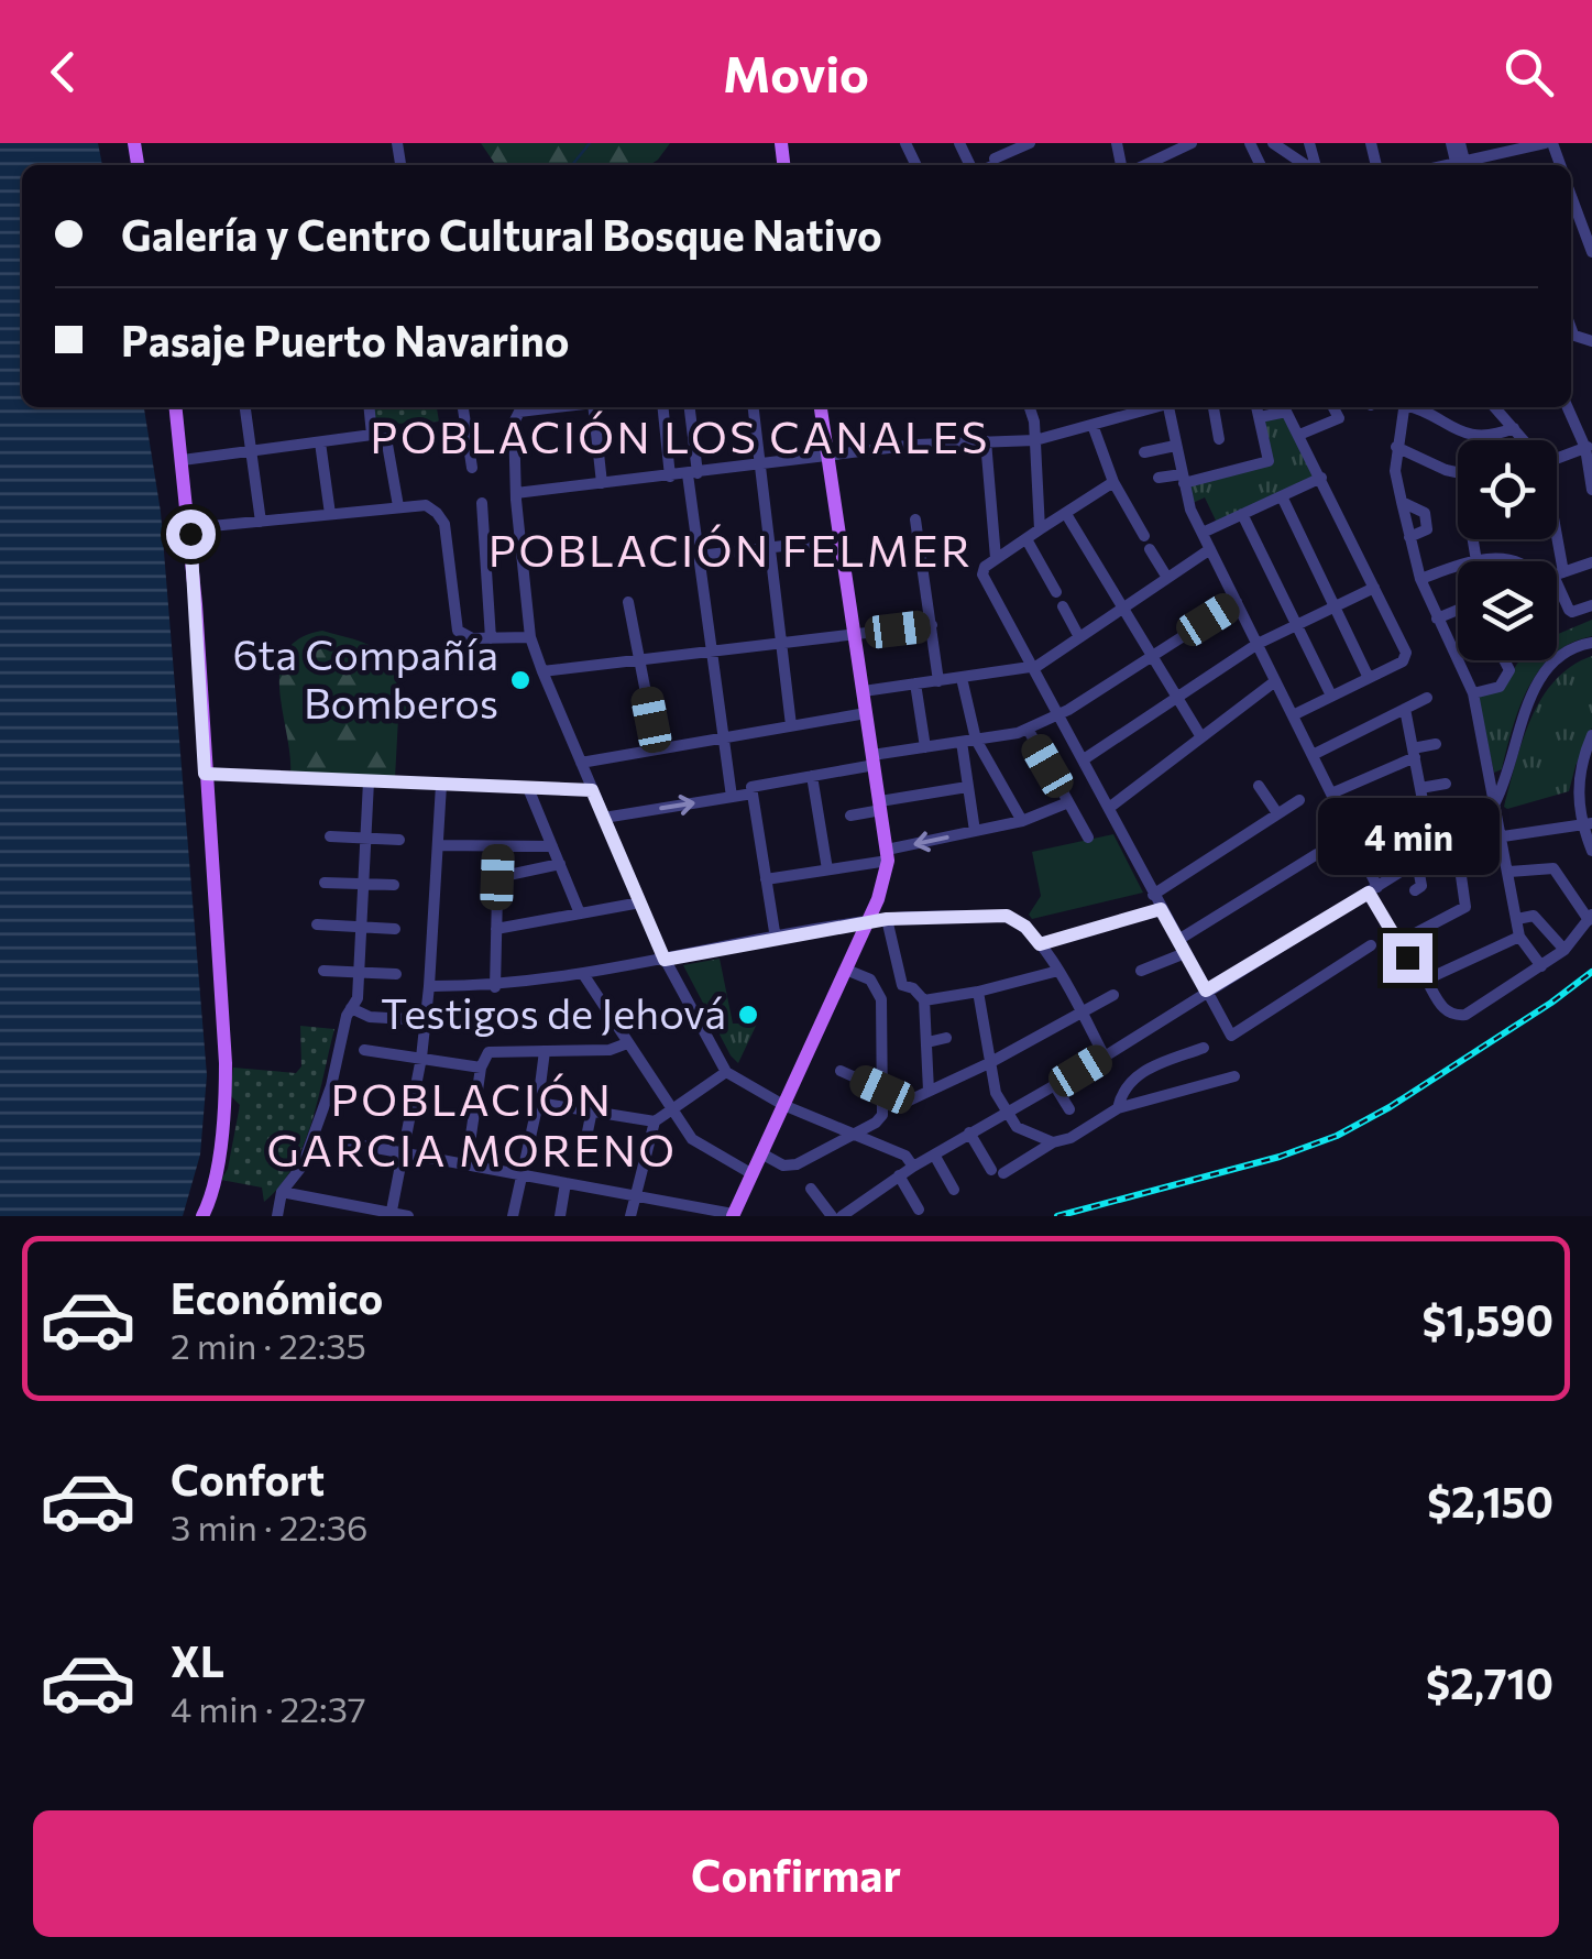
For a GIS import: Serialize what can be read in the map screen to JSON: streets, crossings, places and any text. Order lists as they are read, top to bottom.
{
  "districts": ["POBLACIÓN LOS CANALES", "POBLACIÓN FELMER", "POBLACIÓN GARCIA MORENO"],
  "places": ["6ta Compañía Bomberos", "Testigos de Jehová"],
  "page": {
    "header": "Movio",
    "banner": ["Galería y Centro Cultural Bosque Nativo", "Pasaje Puerto Navarino"],
    "bubble": "4 min",
    "list": [
      {
        "name": "Económico",
        "note": "2 min · 22:35",
        "value": "$1,590"
      },
      {
        "name": "Confort",
        "note": "3 min · 22:36",
        "value": "$2,150"
      },
      {
        "name": "XL",
        "note": "4 min · 22:37",
        "value": "$2,710"
      }
    ],
    "buttons": "Confirmar"
  }
}
